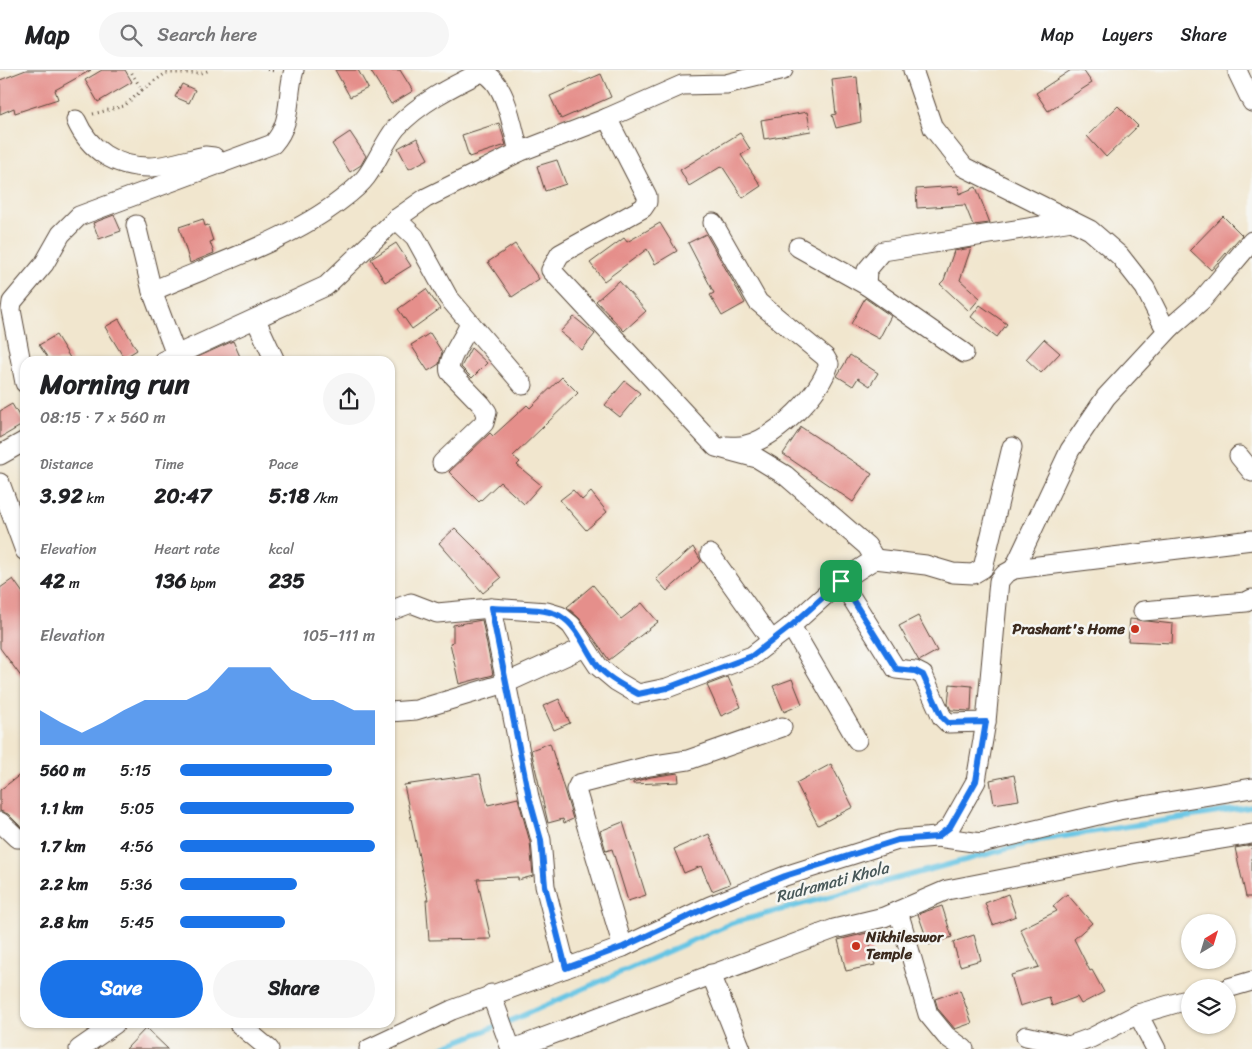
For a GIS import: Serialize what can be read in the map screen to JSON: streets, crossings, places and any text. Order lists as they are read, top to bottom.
{
  "water": ["Rudramati Khola"],
  "places": ["Prashant's Home", "Nikhileswor Temple"],
  "north": "top right",
  "page": {
    "header": "Map",
    "search": "Search here",
    "nav": ["Map", "Layers", "Share"],
    "heading": ["Morning run", "08:15 · 7 × 560 m"],
    "stats": [
      ["Distance", "3.92 km"],
      ["Time", "20:47"],
      ["Pace", "5:18 /km"],
      ["Elevation", "42 m"],
      ["Heart rate", "136 bpm"],
      ["kcal", "235"]
    ],
    "chart": ["Elevation", "105–111 m"],
    "list": [
      {
        "name": "560 m",
        "note": "5:15"
      },
      {
        "name": "1.1 km",
        "note": "5:05"
      },
      {
        "name": "1.7 km",
        "note": "4:56"
      },
      {
        "name": "2.2 km",
        "note": "5:36"
      },
      {
        "name": "2.8 km",
        "note": "5:45"
      }
    ],
    "buttons": ["Save", "Share"]
  }
}
